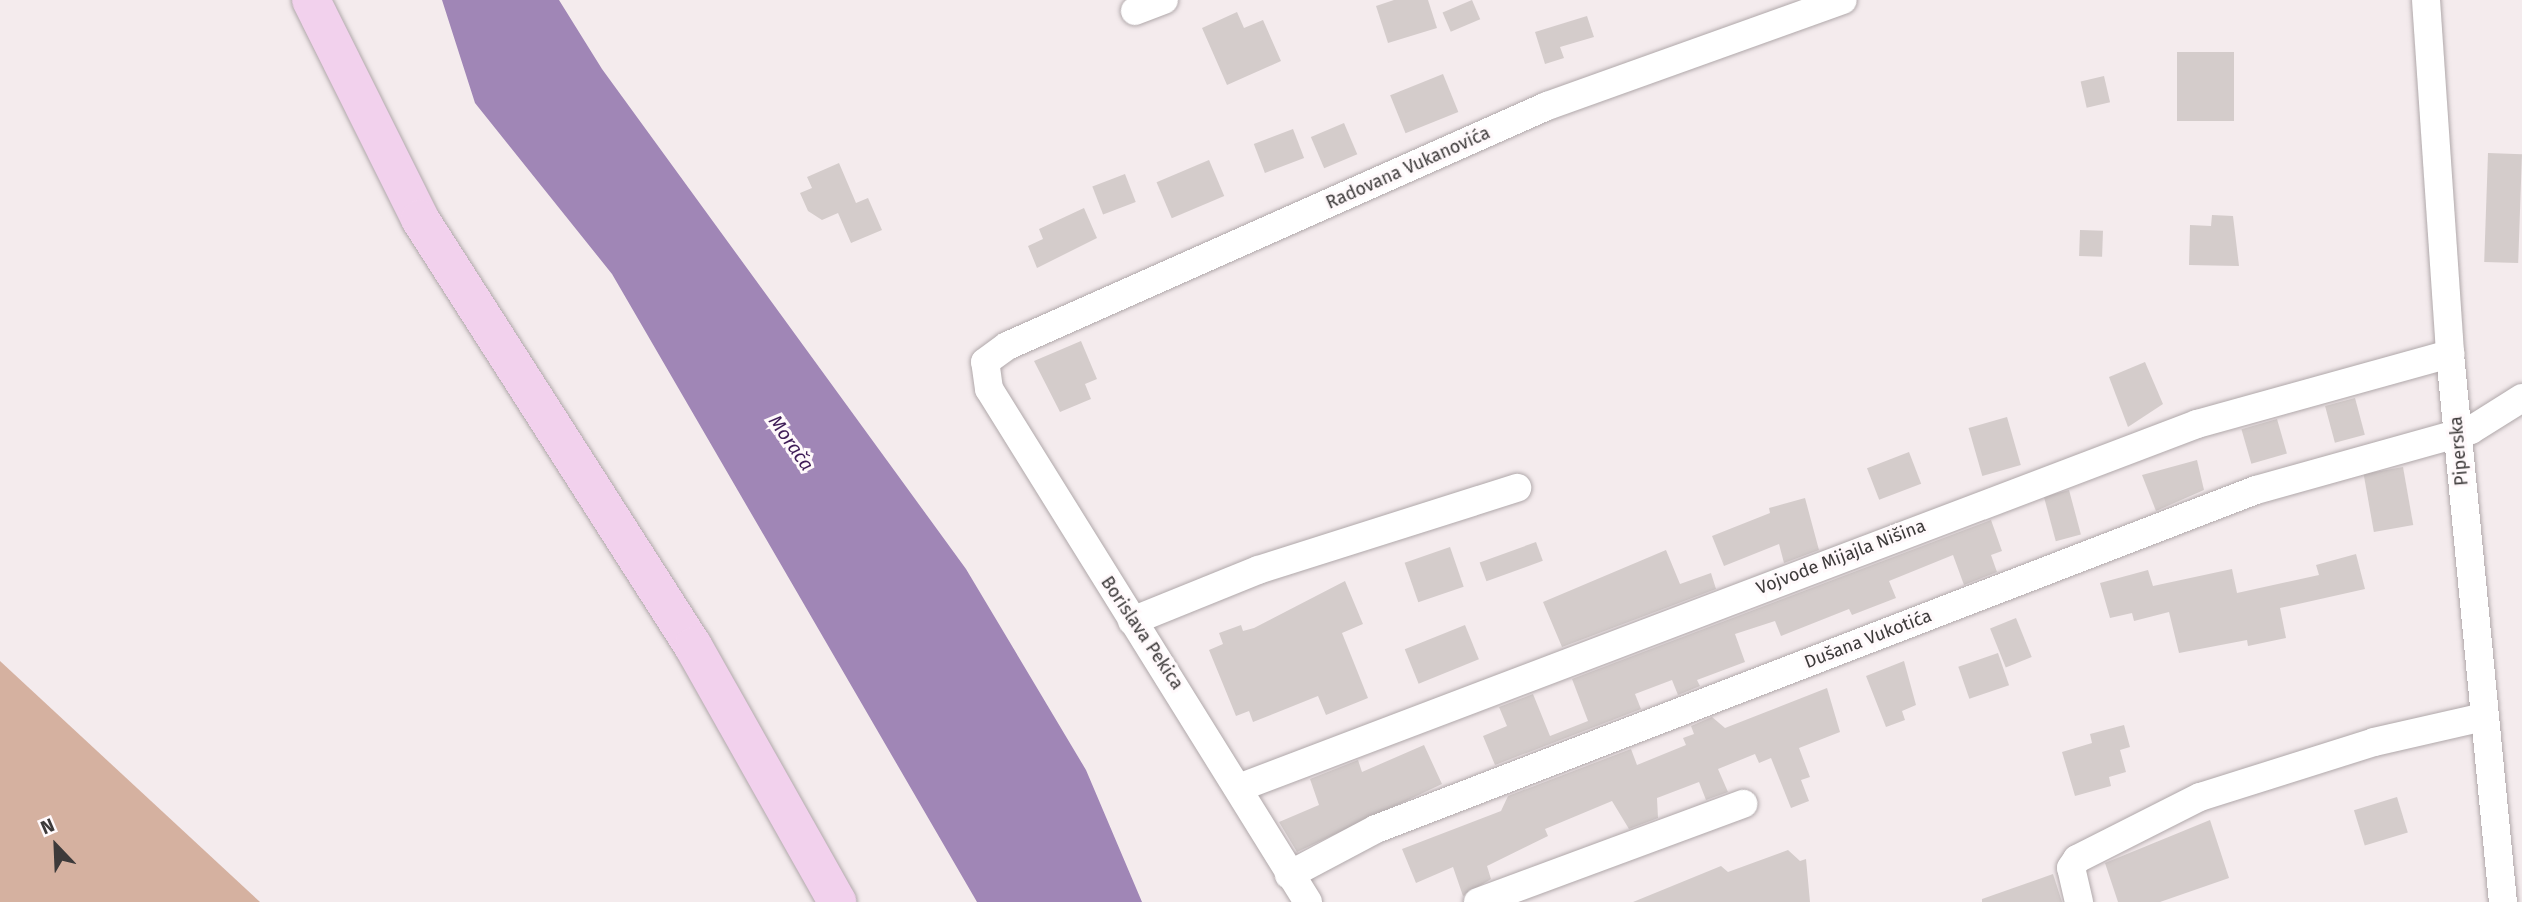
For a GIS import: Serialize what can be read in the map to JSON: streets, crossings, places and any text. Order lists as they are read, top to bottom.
{
  "streets": {
    "street": [
      "Radovana Vukanovića",
      "Piperska",
      "Vojvode Mijajla Nišina",
      "Borislava Pekica",
      "Dušana Vukotića"
    ]
  },
  "crossings": [
    ["Radovana Vukanovića", "Borislava Pekica"],
    ["Piperska", "Vojvode Mijajla Nišina"],
    ["Piperska", "Dušana Vukotića"],
    ["Vojvode Mijajla Nišina", "Borislava Pekica"],
    ["Borislava Pekica", "Dušana Vukotića"]
  ],
  "water": ["Morača"],
  "north": "top left"
}
